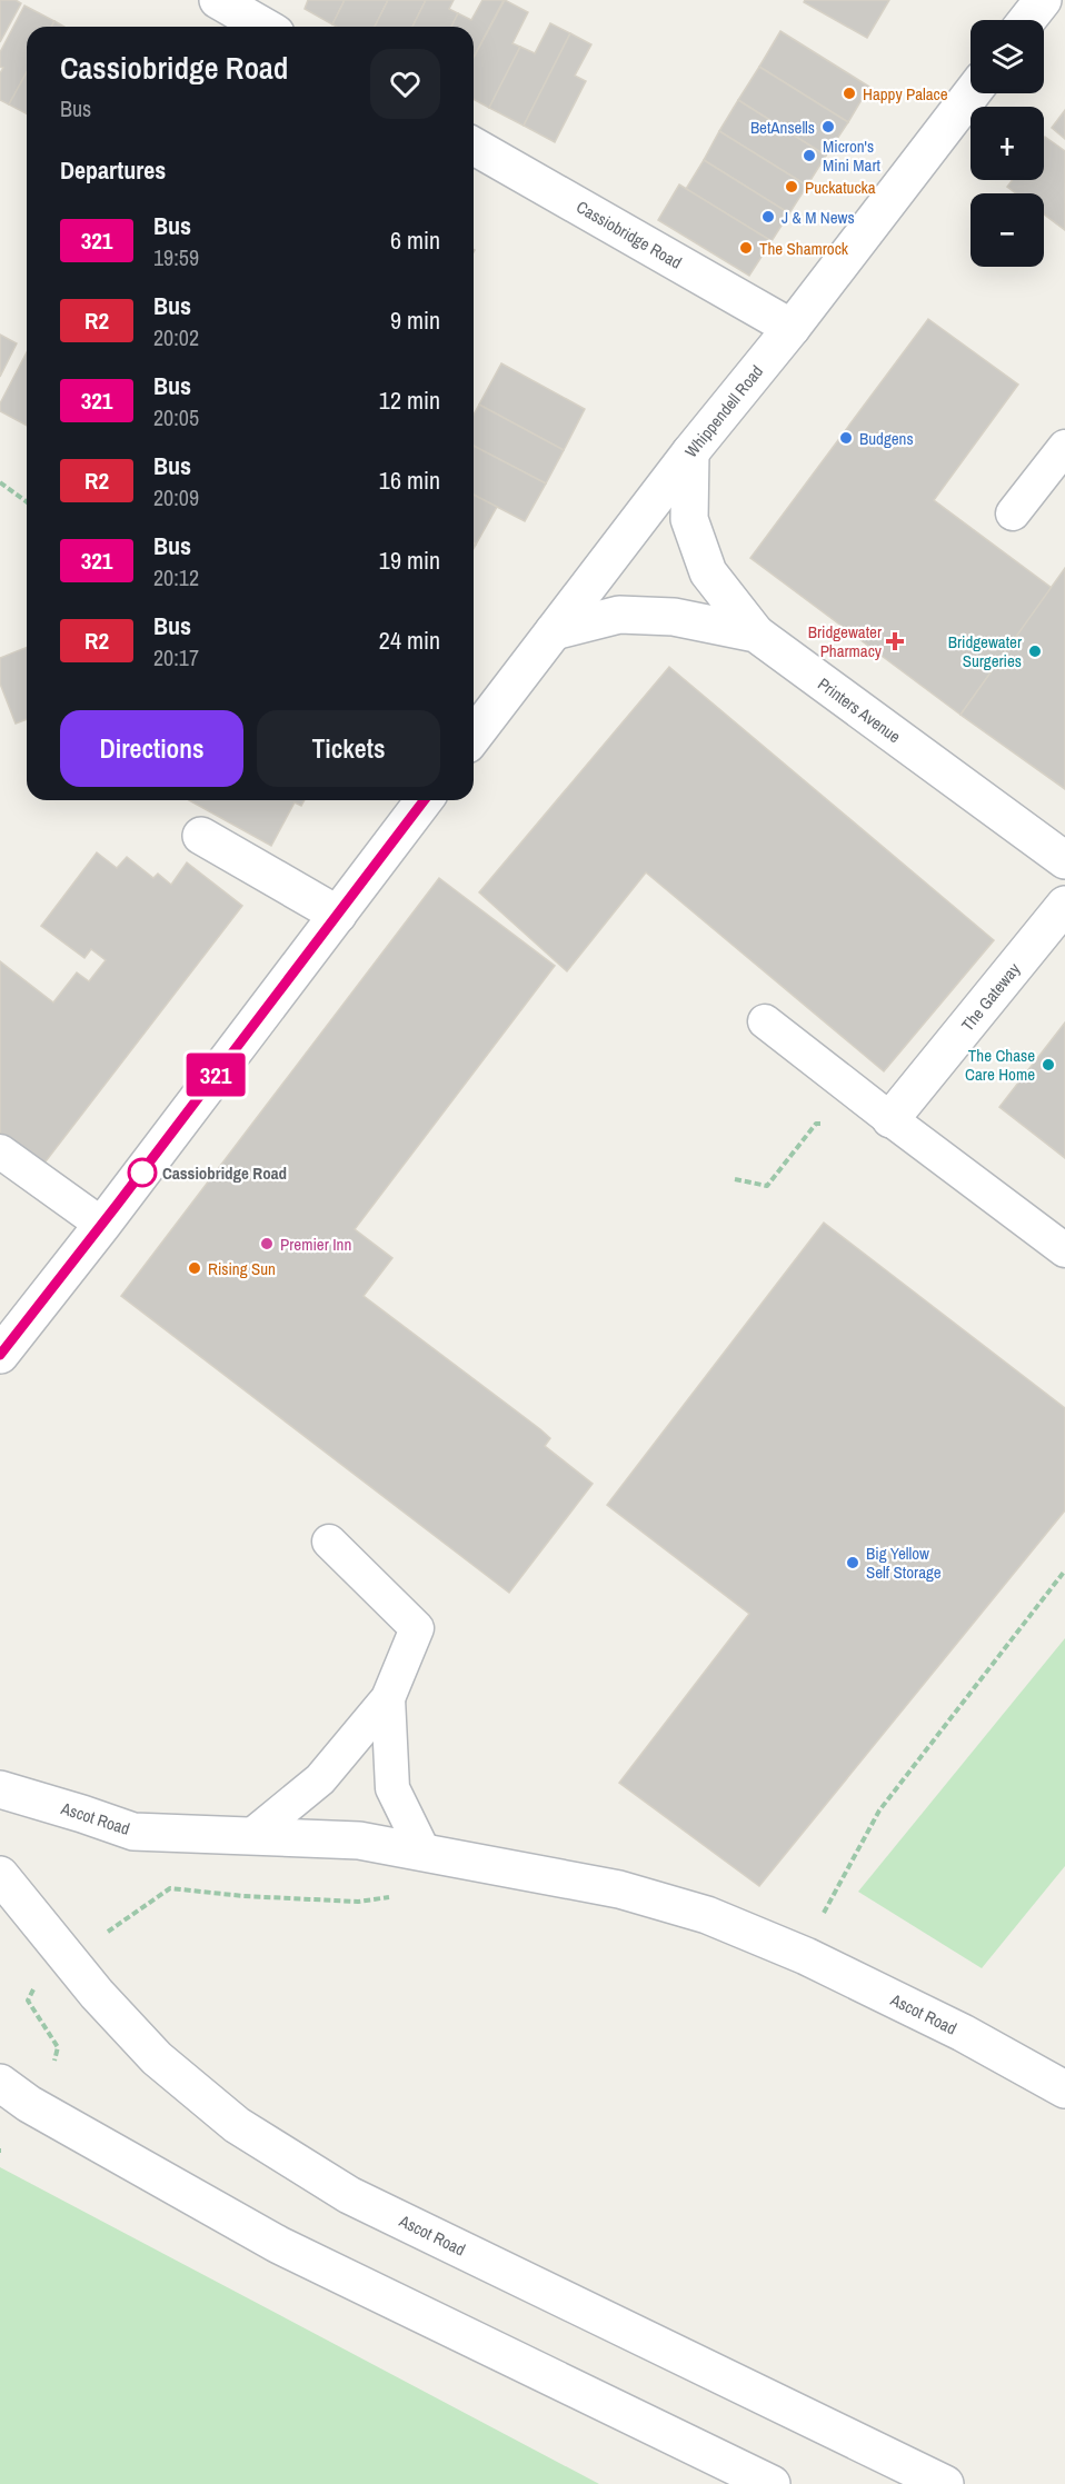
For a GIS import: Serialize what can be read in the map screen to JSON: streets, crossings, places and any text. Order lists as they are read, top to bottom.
{
  "streets": {
    "street": [
      "Cassiobridge Road",
      "Whippendell Road",
      "Printers Avenue",
      "The Gateway",
      "Ascot Road"
    ]
  },
  "crossings": [
    ["Cassiobridge Road", "Whippendell Road"],
    ["Whippendell Road", "Printers Avenue"]
  ],
  "places": {
    "other": [
      "Happy Palace",
      "BetAnsells",
      "Micron's Mini Mart",
      "Puckatucka",
      "J & M News",
      "The Shamrock",
      "Budgens",
      "Bridgewater Surgeries",
      "The Chase Care Home",
      "Cassiobridge Road",
      "Premier Inn",
      "Rising Sun",
      "Big Yellow Self Storage"
    ],
    "health": ["Bridgewater Pharmacy"]
  },
  "lines": ["bus line 321"],
  "page": {
    "on_map": "321",
    "map_buttons": ["+", "−"],
    "heading": [
      ["Cassiobridge Road", "Bus"],
      "Departures"
    ],
    "list": [
      {
        "mark": "321",
        "name": "Bus",
        "note": "19:59",
        "value": "6 min"
      },
      {
        "mark": "R2",
        "name": "Bus",
        "note": "20:02",
        "value": "9 min"
      },
      {
        "mark": "321",
        "name": "Bus",
        "note": "20:05",
        "value": "12 min"
      },
      {
        "mark": "R2",
        "name": "Bus",
        "note": "20:09",
        "value": "16 min"
      },
      {
        "mark": "321",
        "name": "Bus",
        "note": "20:12",
        "value": "19 min"
      },
      {
        "mark": "R2",
        "name": "Bus",
        "note": "20:17",
        "value": "24 min"
      }
    ],
    "buttons": ["Directions", "Tickets"]
  }
}
